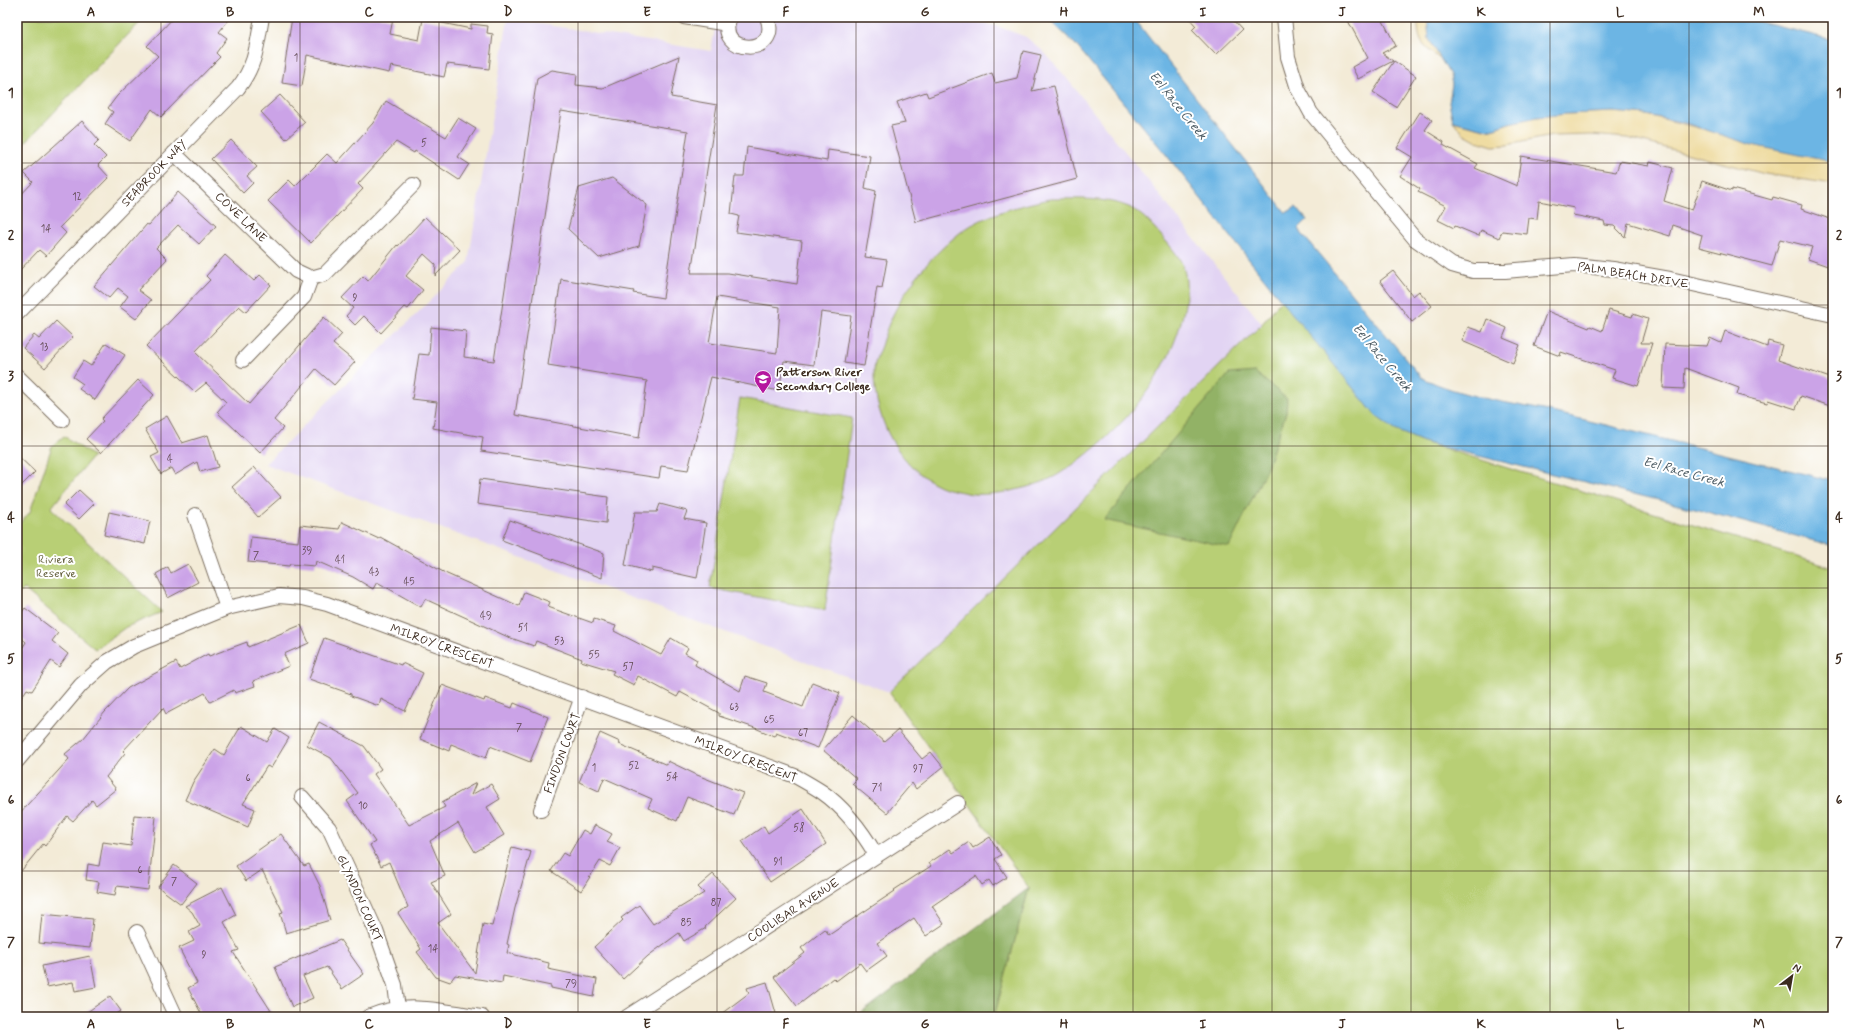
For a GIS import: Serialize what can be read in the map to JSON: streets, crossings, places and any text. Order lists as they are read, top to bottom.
{
  "streets": {
    "street": [
      "SEABROOK WAY",
      "COVE LANE",
      "PALM BEACH DRIVE",
      "MILROY CRESCENT",
      "FINDON COURT",
      "GLYNDON COURT",
      "COOLIBAR AVENUE"
    ]
  },
  "crossings": [
    ["SEABROOK WAY", "COVE LANE"],
    ["MILROY CRESCENT", "FINDON COURT"],
    ["MILROY CRESCENT", "COOLIBAR AVENUE"]
  ],
  "water": ["Eel Race Creek"],
  "parks": ["Riviera Reserve"],
  "places": {
    "school or university": ["Patterson River Secondary College"]
  },
  "house_numbers": [
    "1",
    "5",
    "12",
    "14",
    "9",
    "13",
    "4",
    "39",
    "7",
    "41",
    "43",
    "45",
    "49",
    "51",
    "53",
    "55",
    "57",
    "63",
    "65",
    "7",
    "67",
    "52",
    "1",
    "97",
    "54",
    "6",
    "71",
    "10",
    "58",
    "91",
    "6",
    "7",
    "87",
    "85",
    "14",
    "9",
    "79"
  ],
  "north": "top right",
  "grid": {
    "columns": [
      "A",
      "B",
      "C",
      "D",
      "E",
      "F",
      "G",
      "H",
      "I",
      "J",
      "K",
      "L",
      "M"
    ],
    "rows": [
      "1",
      "2",
      "3",
      "4",
      "5",
      "6",
      "7"
    ]
  }
}
